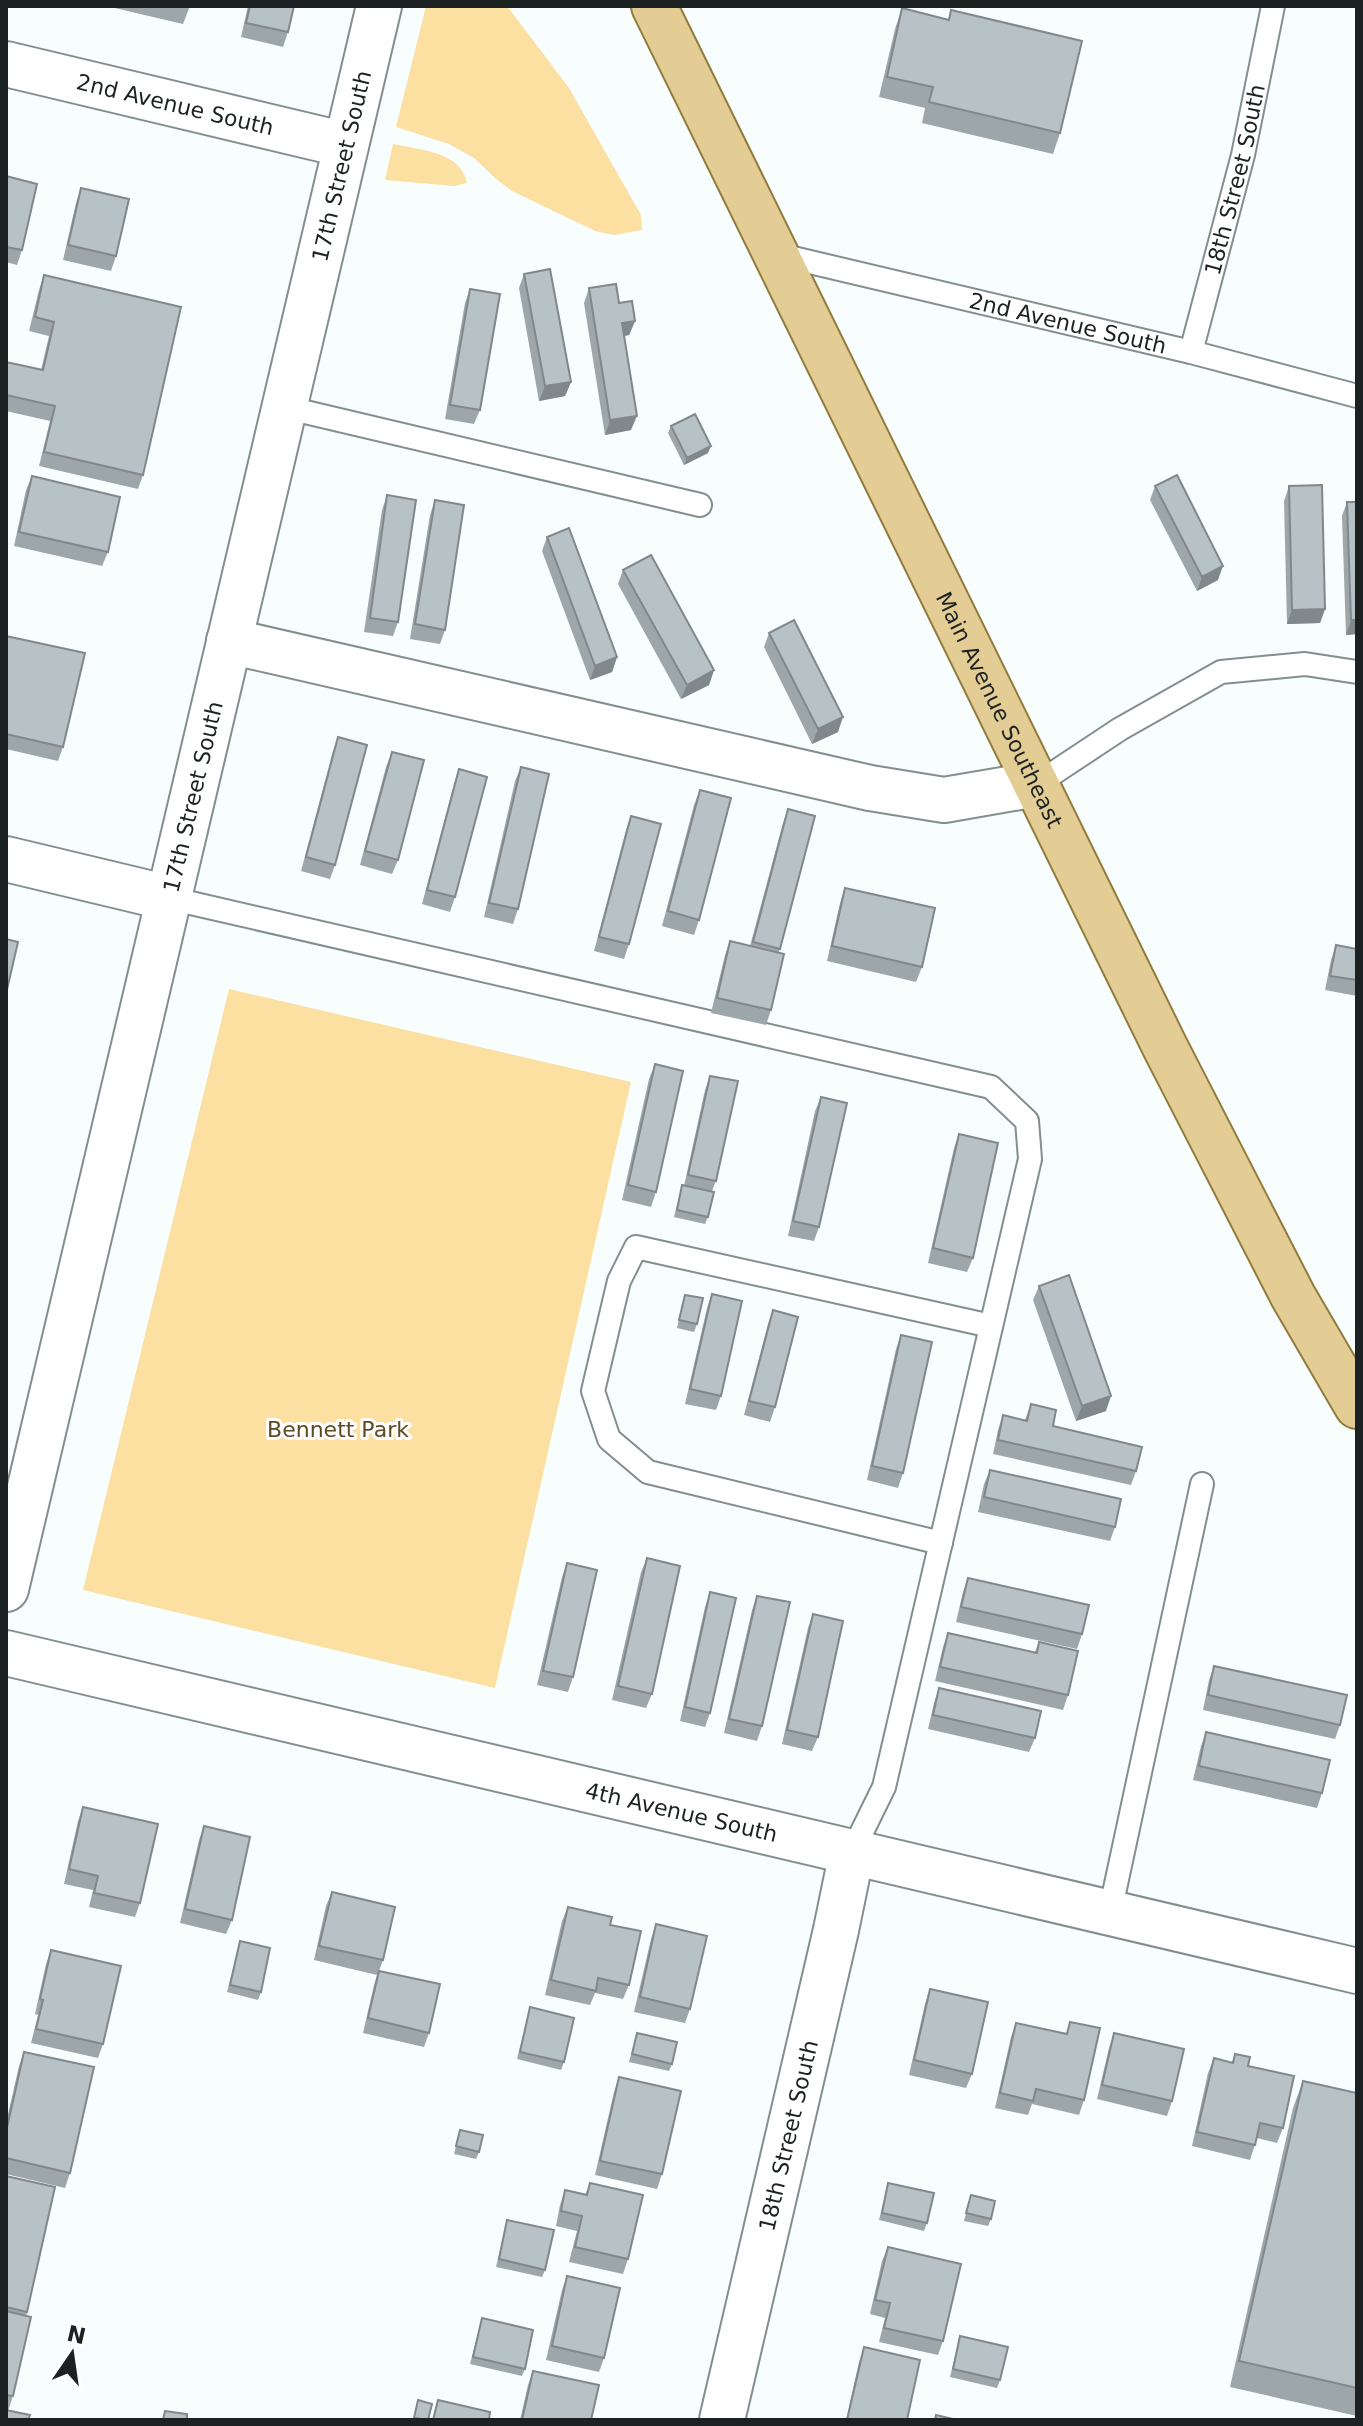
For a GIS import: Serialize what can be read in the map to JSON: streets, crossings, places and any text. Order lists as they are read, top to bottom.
{
  "streets": {
    "main road": ["Main Avenue Southeast"],
    "street": [
      "2nd Avenue South",
      "17th Street South",
      "18th Street South",
      "4th Avenue South"
    ]
  },
  "crossings": [
    ["2nd Avenue South", "17th Street South"],
    ["2nd Avenue South", "18th Street South"],
    ["2nd Avenue South", "Main Avenue Southeast"],
    ["18th Street South", "4th Avenue South"]
  ],
  "parks": ["Bennett Park"],
  "north": "top"
}
